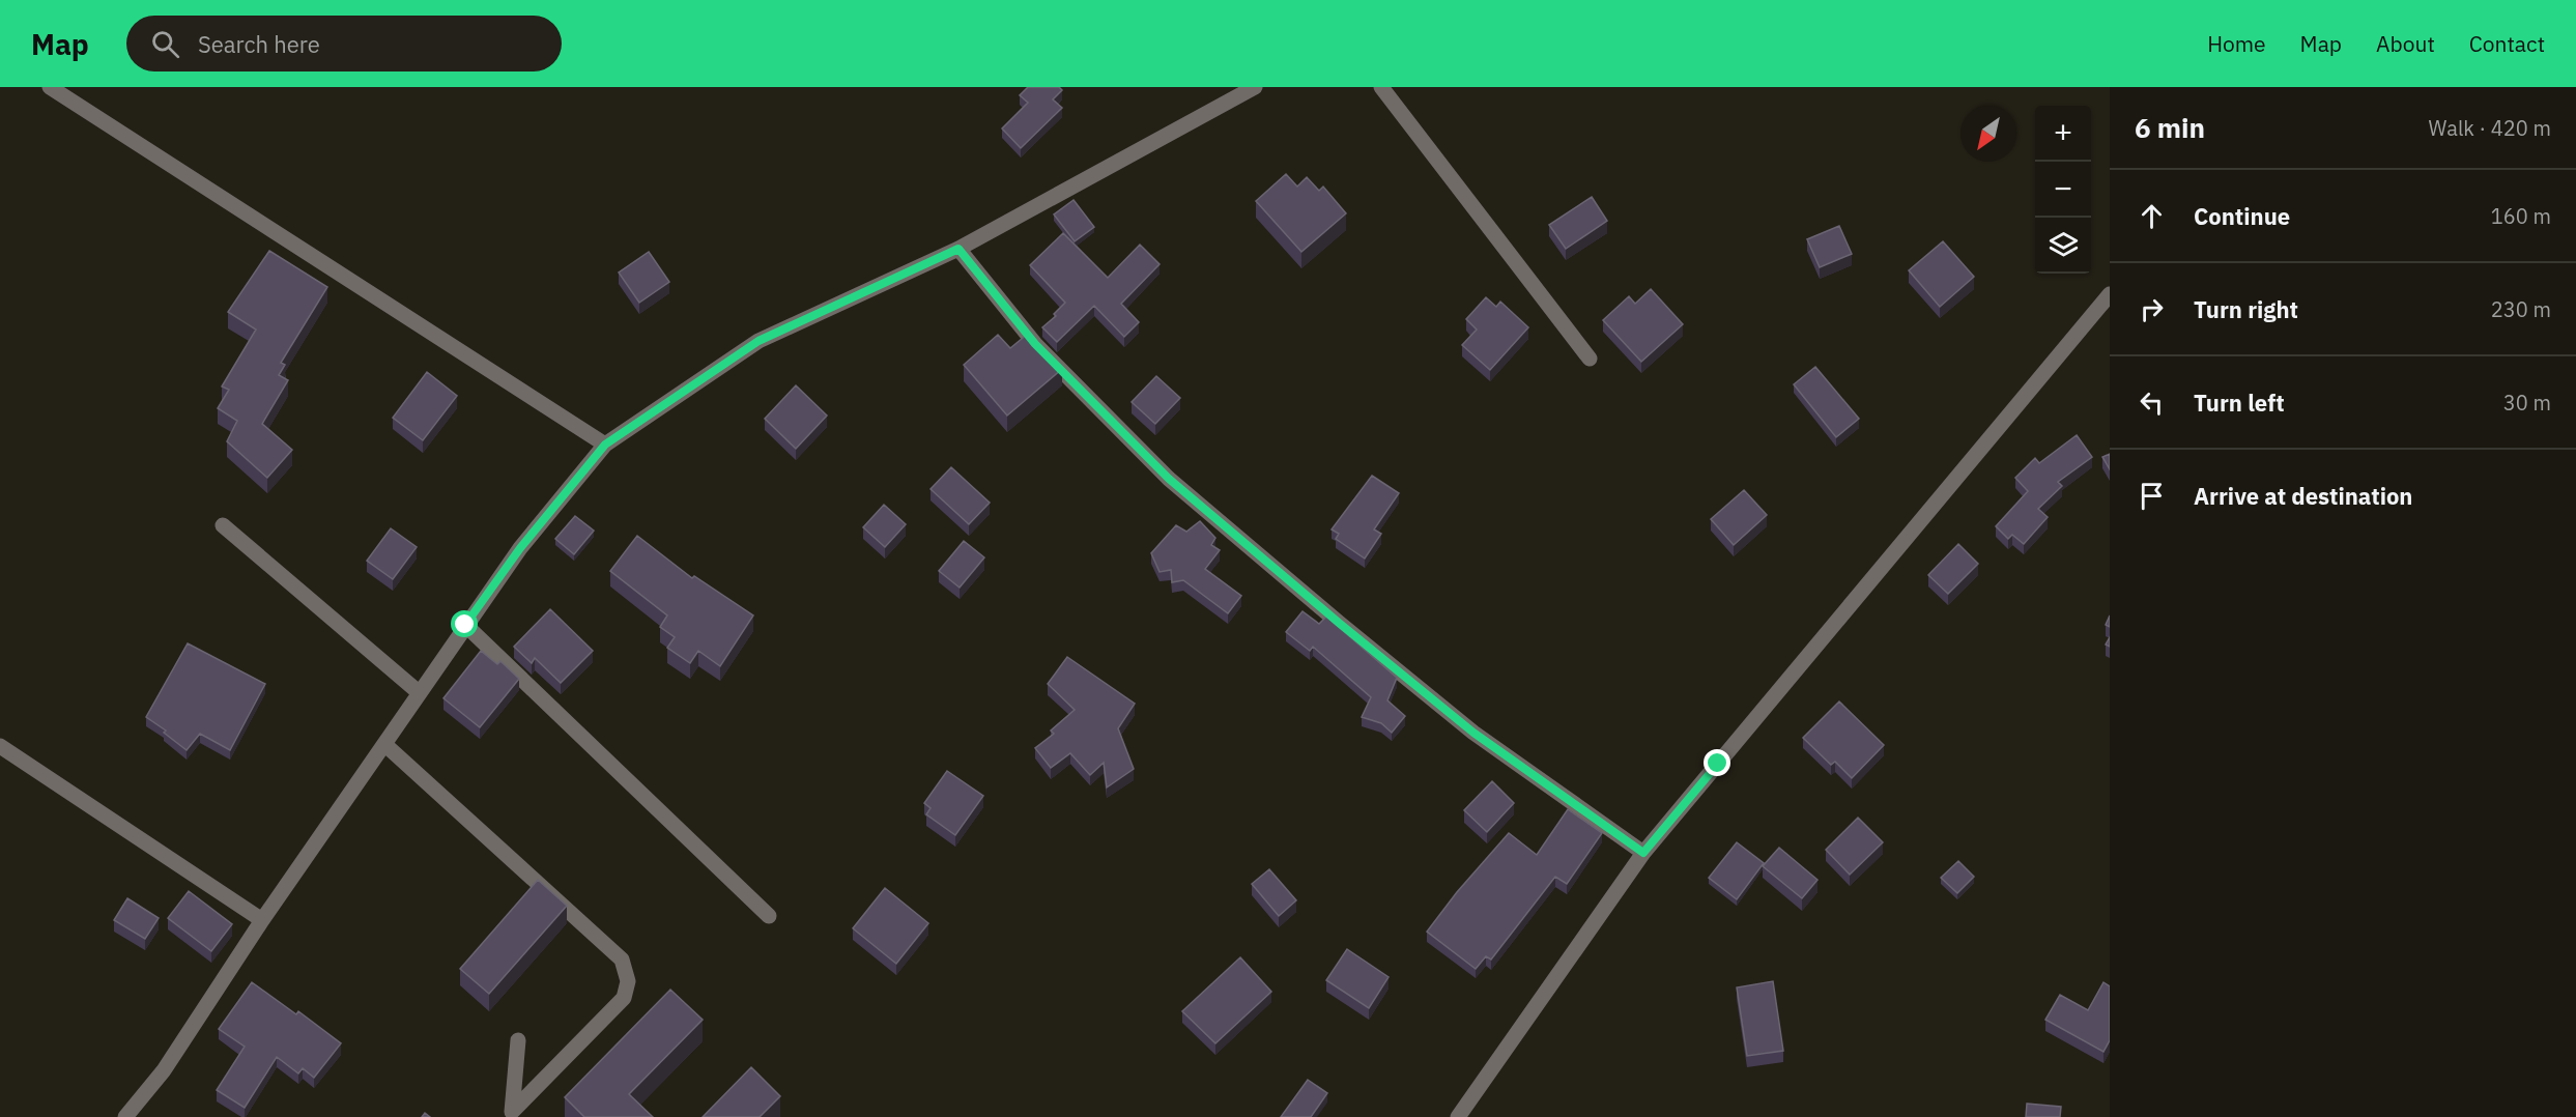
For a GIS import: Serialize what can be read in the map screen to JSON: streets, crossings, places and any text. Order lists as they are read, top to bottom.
{
  "north": "bottom left",
  "page": {
    "header": "Map",
    "search": "Search here",
    "nav": [
      "Home",
      "Map",
      "About",
      "Contact"
    ],
    "heading": ["6 min", "Walk · 420 m"],
    "map_buttons": ["+", "−"],
    "list": [
      ["Continue", "160 m"],
      ["Turn right", "230 m"],
      ["Turn left", "30 m"],
      "Arrive at destination"
    ]
  }
}
